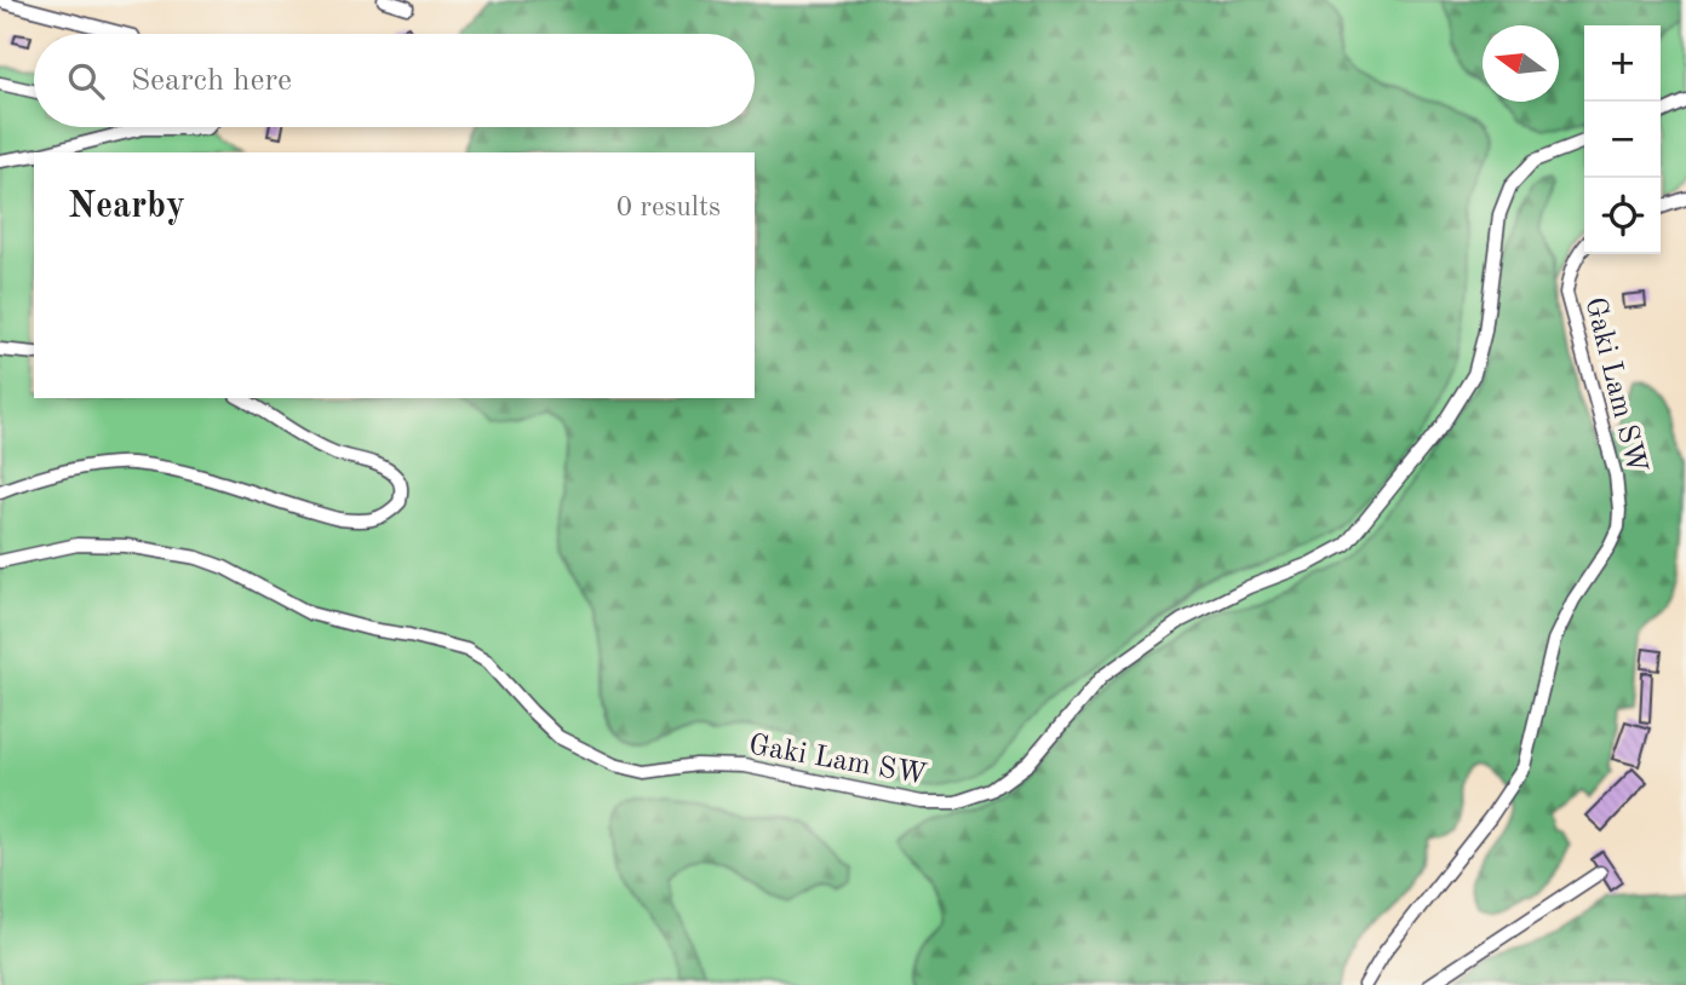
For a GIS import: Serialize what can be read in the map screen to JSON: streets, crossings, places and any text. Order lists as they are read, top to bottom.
{
  "streets": {
    "street": ["Gaki Lam SW"]
  },
  "north": "left",
  "page": {
    "map_buttons": ["+", "−"],
    "search": "Search here",
    "heading": ["Nearby", "0 results"]
  }
}
